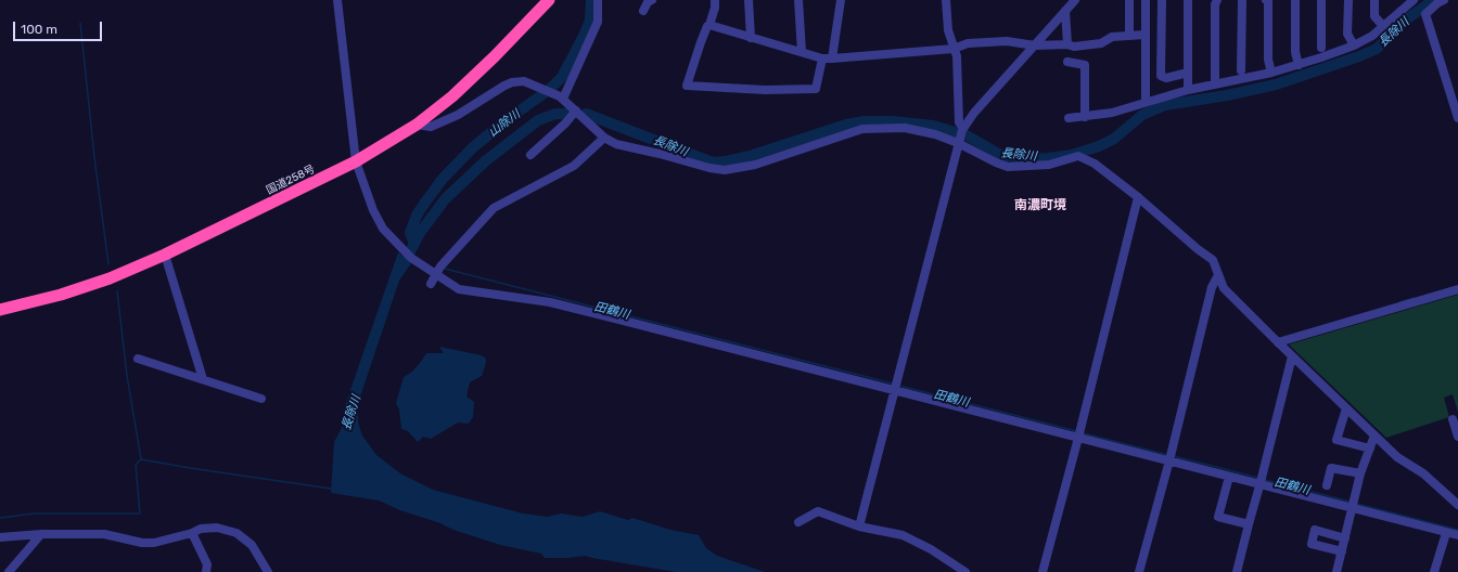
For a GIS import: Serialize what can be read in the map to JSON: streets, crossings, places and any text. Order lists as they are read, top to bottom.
{
  "streets": {
    "highway": ["国道258号"]
  },
  "districts": ["南濃町境"],
  "water": ["長除川", "山除川", "田鶴川"],
  "scale_bar": "100 m"
}
